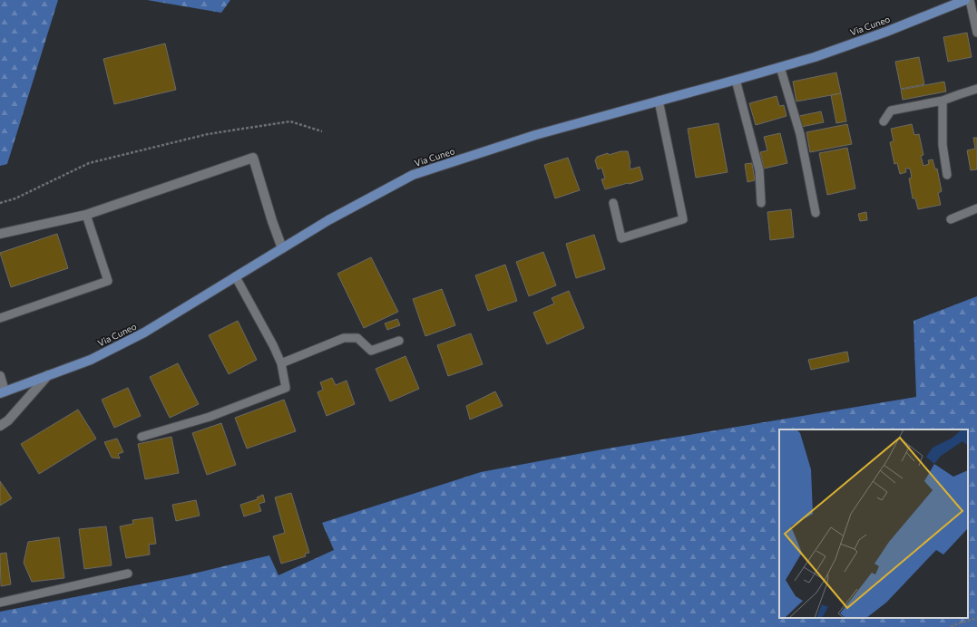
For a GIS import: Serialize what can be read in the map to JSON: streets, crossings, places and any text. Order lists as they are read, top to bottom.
{
  "streets": {
    "main road": ["Via Cuneo"]
  }
}
